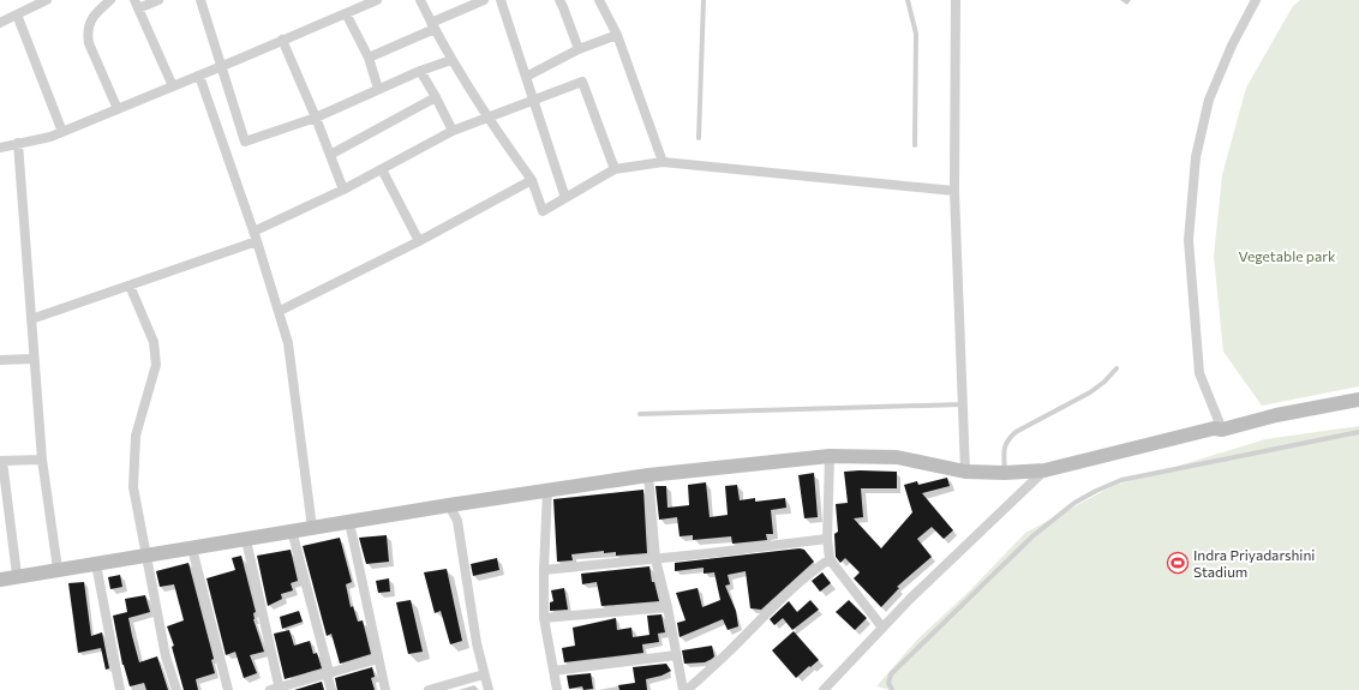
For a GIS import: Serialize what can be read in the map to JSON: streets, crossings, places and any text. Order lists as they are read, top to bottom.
{
  "parks": ["Vegetable park"],
  "places": {
    "sports": ["Indra Priyadarshini Stadium"]
  }
}
